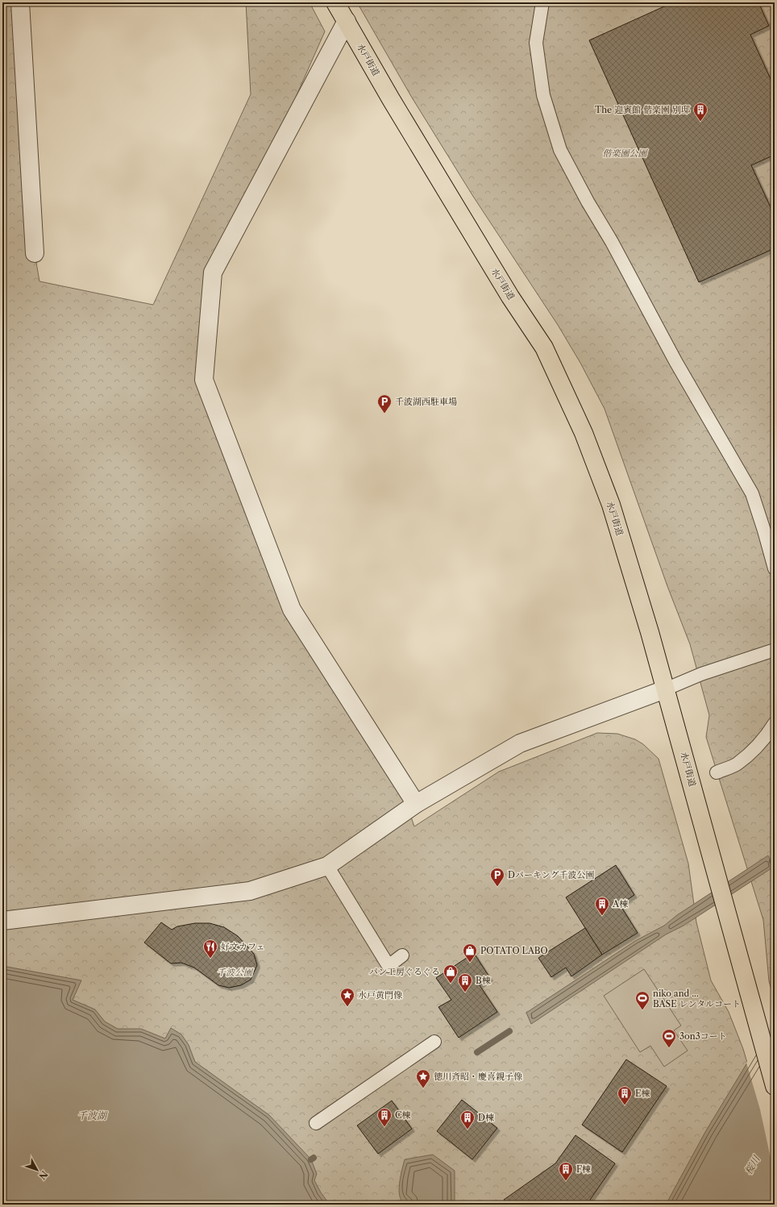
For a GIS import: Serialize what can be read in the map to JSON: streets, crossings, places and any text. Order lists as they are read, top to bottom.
{
  "streets": {
    "main road": ["水戸街道"]
  },
  "water": ["千波湖", "桜川"],
  "parks": ["偕楽園公園", "千波公園"],
  "places": {
    "building": [
      "The 迎賓館 偕楽園 別邸",
      "A棟",
      "B棟",
      "E棟",
      "C棟",
      "D棟",
      "F棟"
    ],
    "parking": ["千波湖西駐車場", "Dパーキング千波公園"],
    "restaurant": ["好文カフェ"],
    "shop": ["POTATO LABO", "パン工房ぐるぐる"],
    "place": ["水戸黄門像", "徳川斉昭・慶喜親子像"],
    "sports": ["niko and ... BASE レンタルコート", "3on3コート"]
  },
  "north": "bottom right"
}
